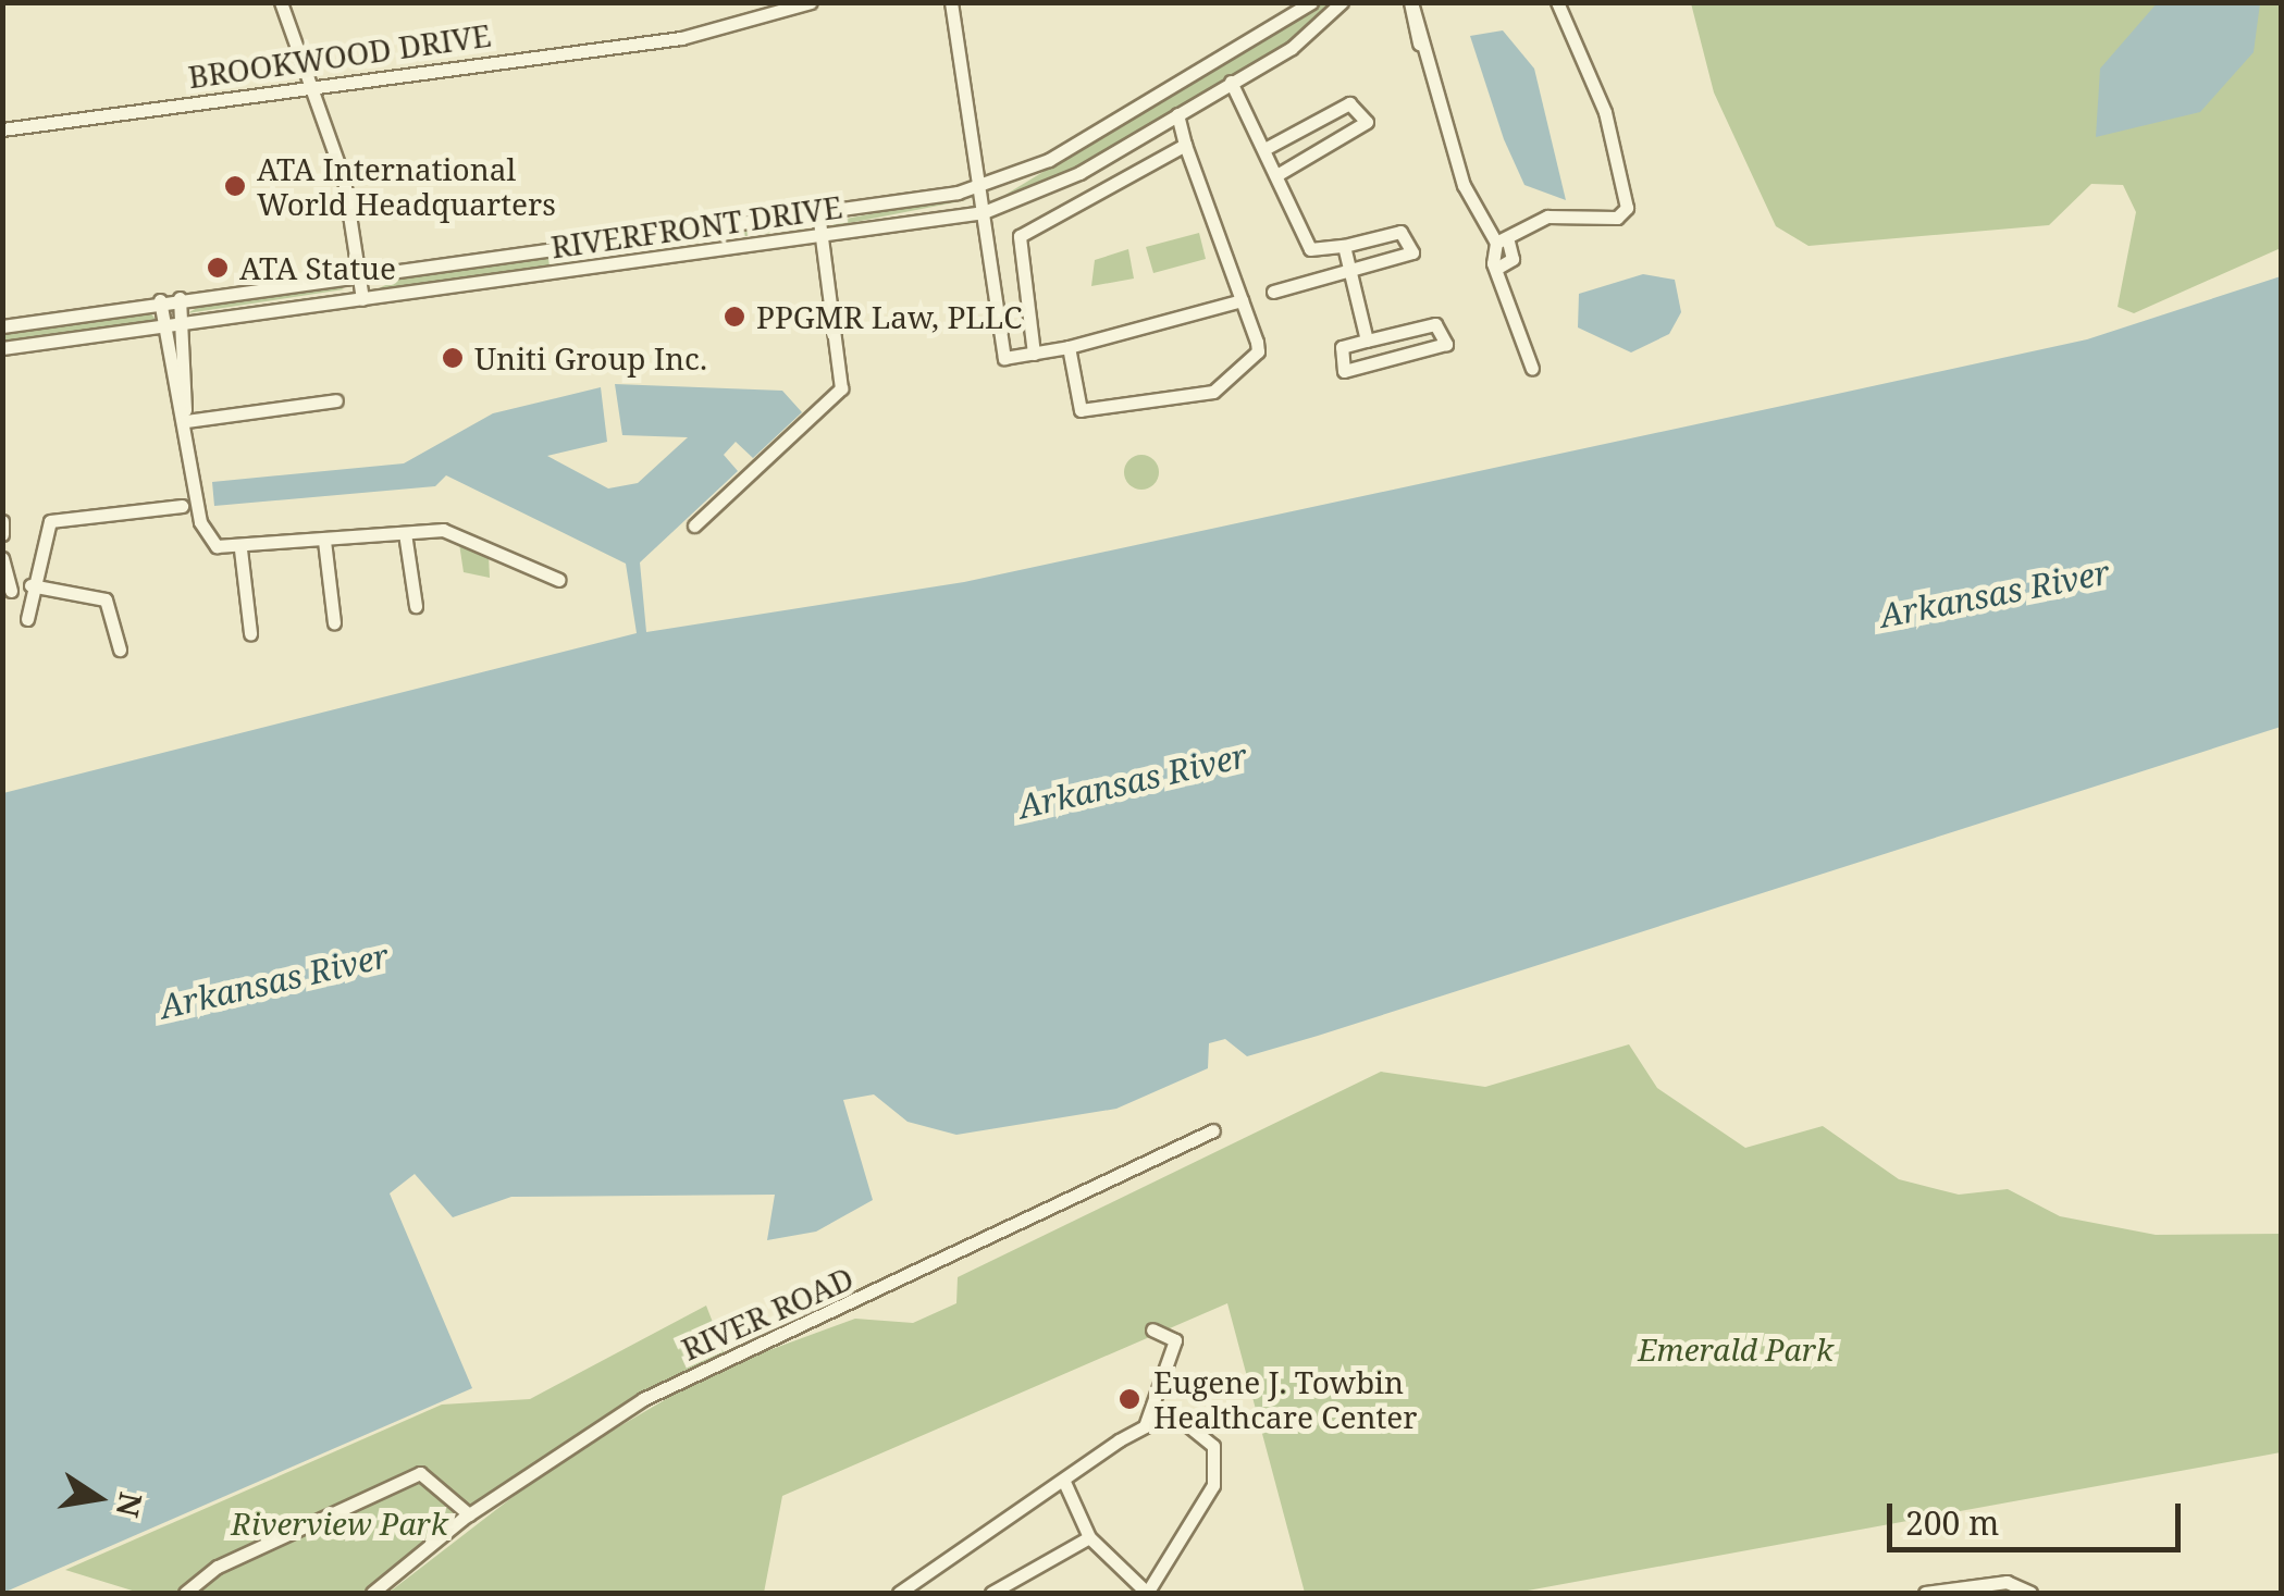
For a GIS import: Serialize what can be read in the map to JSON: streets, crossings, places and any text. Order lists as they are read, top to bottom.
{
  "streets": {
    "street": ["BROOKWOOD DRIVE", "RIVERFRONT DRIVE", "RIVER ROAD"]
  },
  "water": ["Arkansas River"],
  "parks": ["Emerald Park", "Riverview Park"],
  "places": [
    "ATA International World Headquarters",
    "ATA Statue",
    "PPGMR Law, PLLC",
    "Uniti Group Inc.",
    "Eugene J. Towbin Healthcare Center"
  ],
  "scale_bar": "200 m",
  "north": "right"
}
